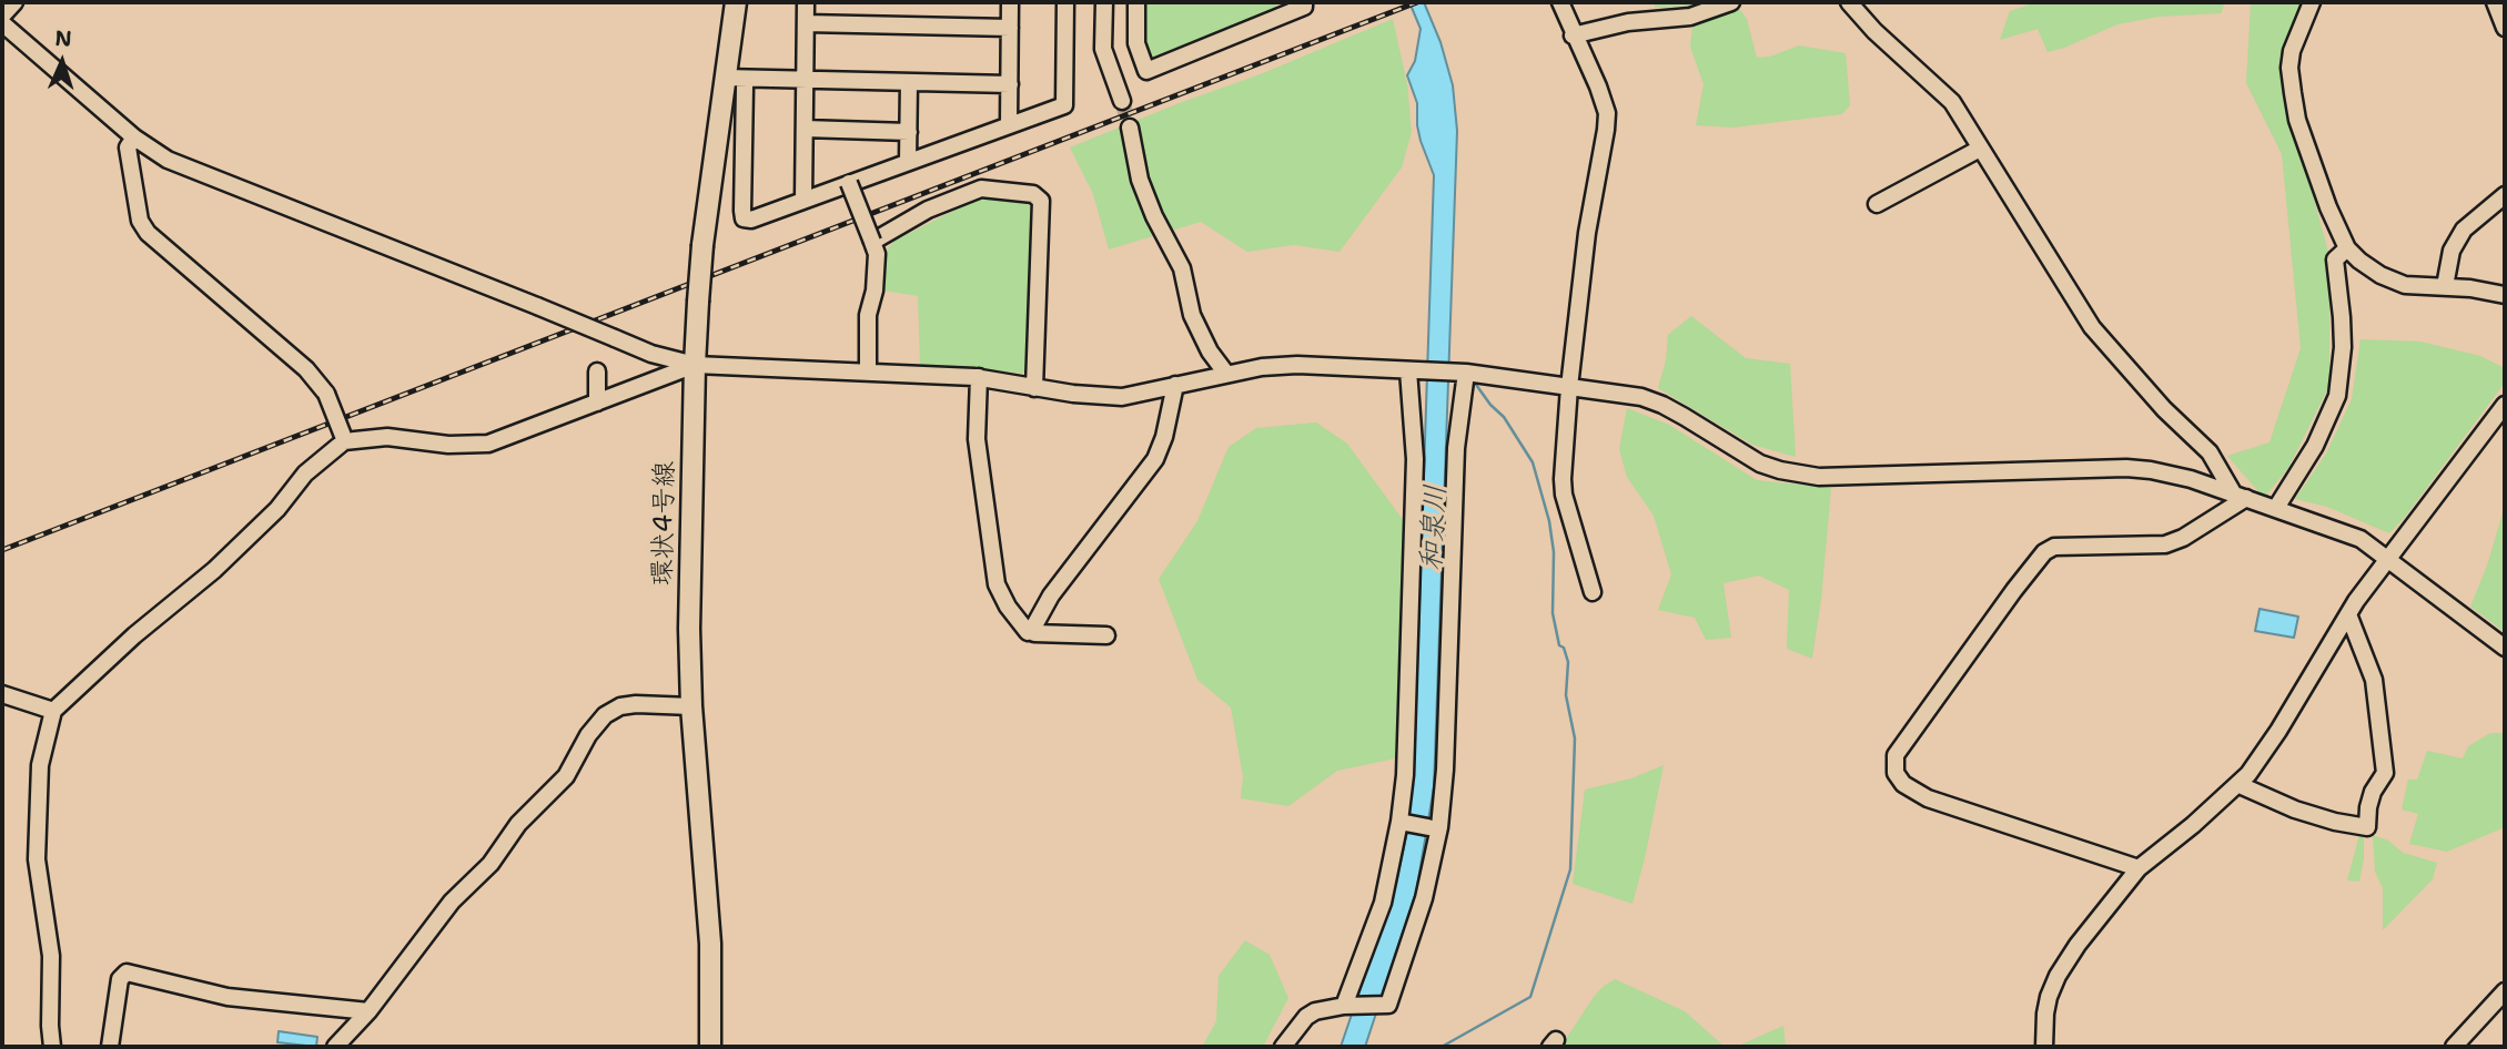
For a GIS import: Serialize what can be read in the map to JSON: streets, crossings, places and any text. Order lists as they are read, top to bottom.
{
  "streets": {
    "main road": ["環状4号線"]
  },
  "water": ["和泉川"],
  "north": "top"
}
